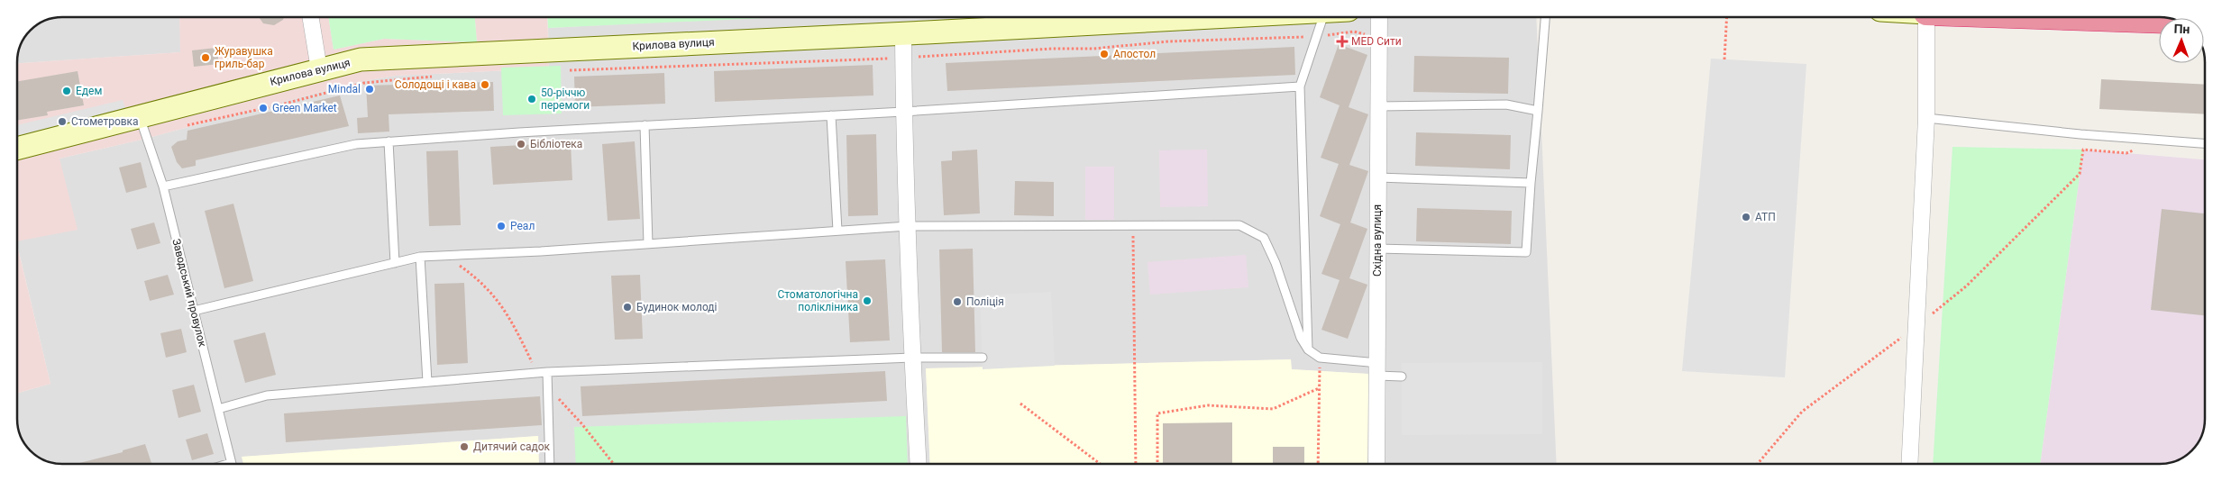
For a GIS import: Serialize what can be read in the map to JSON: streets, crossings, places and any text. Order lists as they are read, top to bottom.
{
  "streets": {
    "street": ["Крилова вулиця", "Східна вулиця"],
    "lane": ["Заводський провулок"]
  },
  "crossings": [
    ["Крилова вулиця", "Заводський провулок"]
  ],
  "places": {
    "health": ["MED Сити"],
    "other": [
      "Апостол",
      "Журавушка гриль-бар",
      "Солодощі і кава",
      "Mindal",
      "Едем",
      "50-річчю перемоги",
      "Green Market",
      "Стометровка",
      "Бібліотека",
      "АТП",
      "Реал",
      "Стоматологічна полікліника",
      "Поліція",
      "Будинок молоді",
      "Дитячий садок"
    ]
  },
  "north": "top"
}
